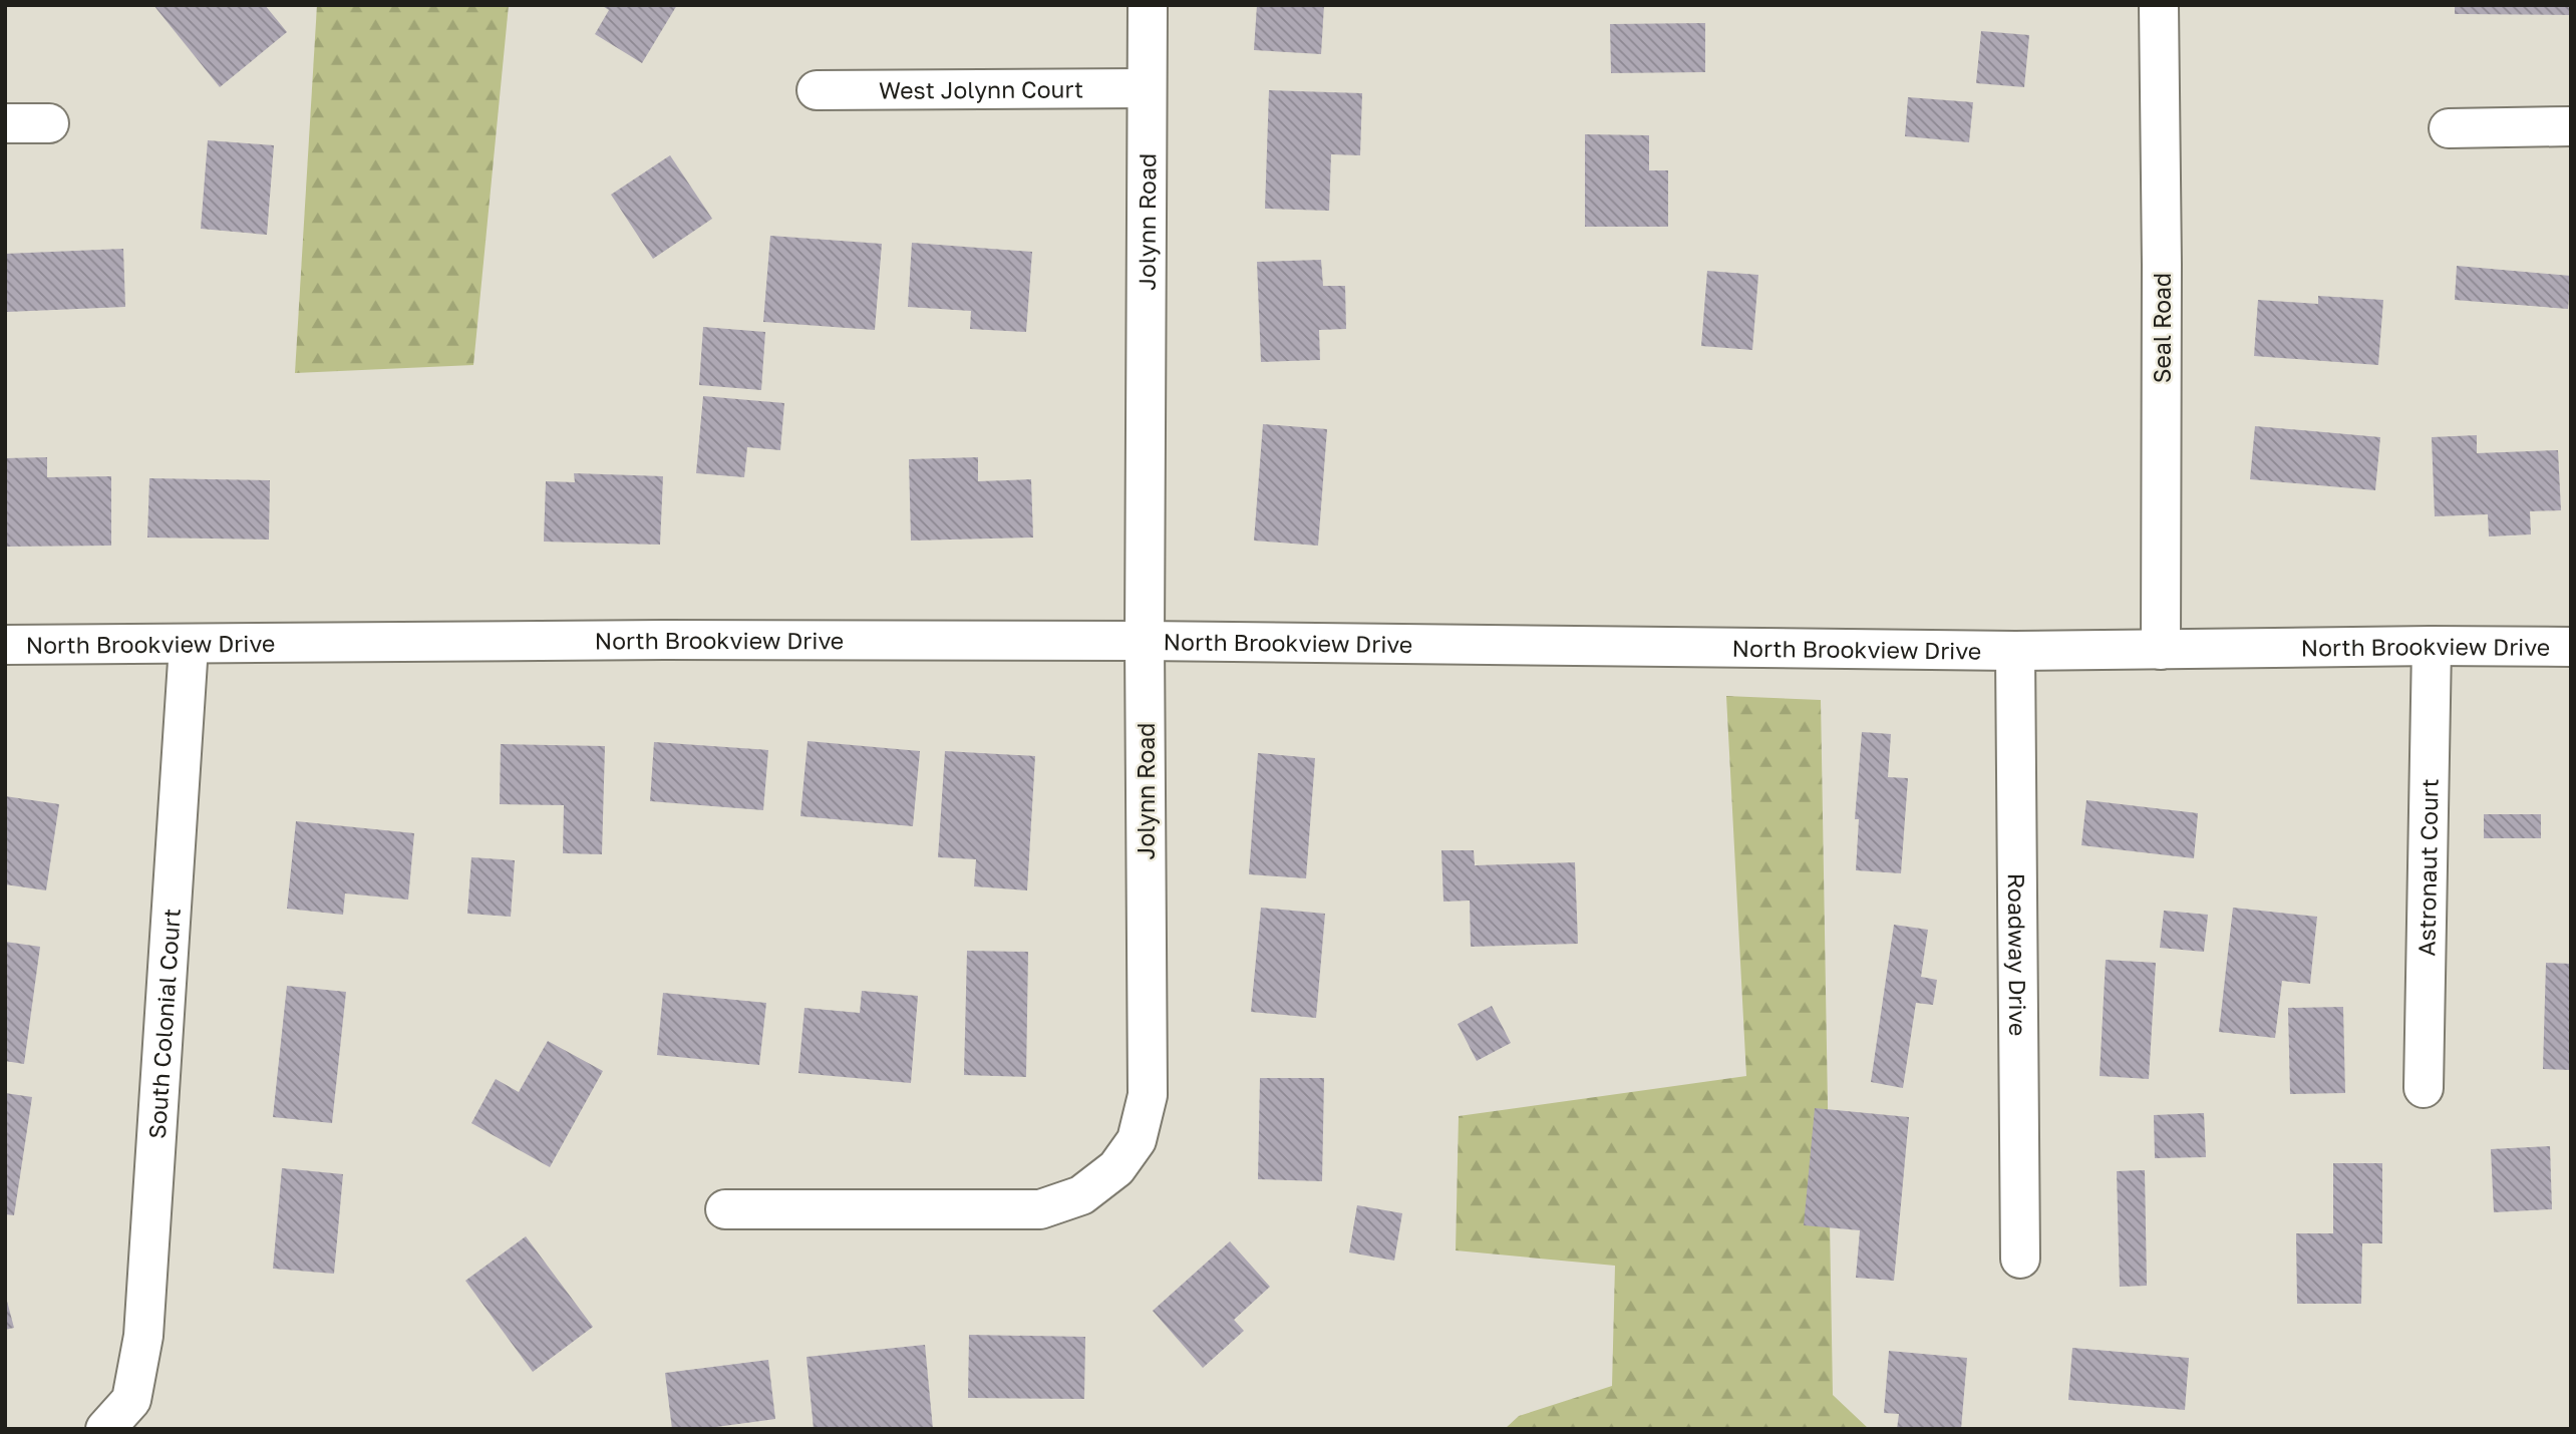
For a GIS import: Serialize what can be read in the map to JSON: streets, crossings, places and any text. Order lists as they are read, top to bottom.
{
  "streets": {
    "street": [
      "West Jolynn Court",
      "Jolynn Road",
      "Seal Road",
      "North Brookview Drive",
      "Astronaut Court",
      "Roadway Drive",
      "South Colonial Court"
    ]
  },
  "crossings": [
    ["West Jolynn Court", "Jolynn Road"],
    ["Jolynn Road", "North Brookview Drive"],
    ["Seal Road", "North Brookview Drive"],
    ["North Brookview Drive", "Astronaut Court"],
    ["North Brookview Drive", "Roadway Drive"],
    ["North Brookview Drive", "South Colonial Court"]
  ]
}
